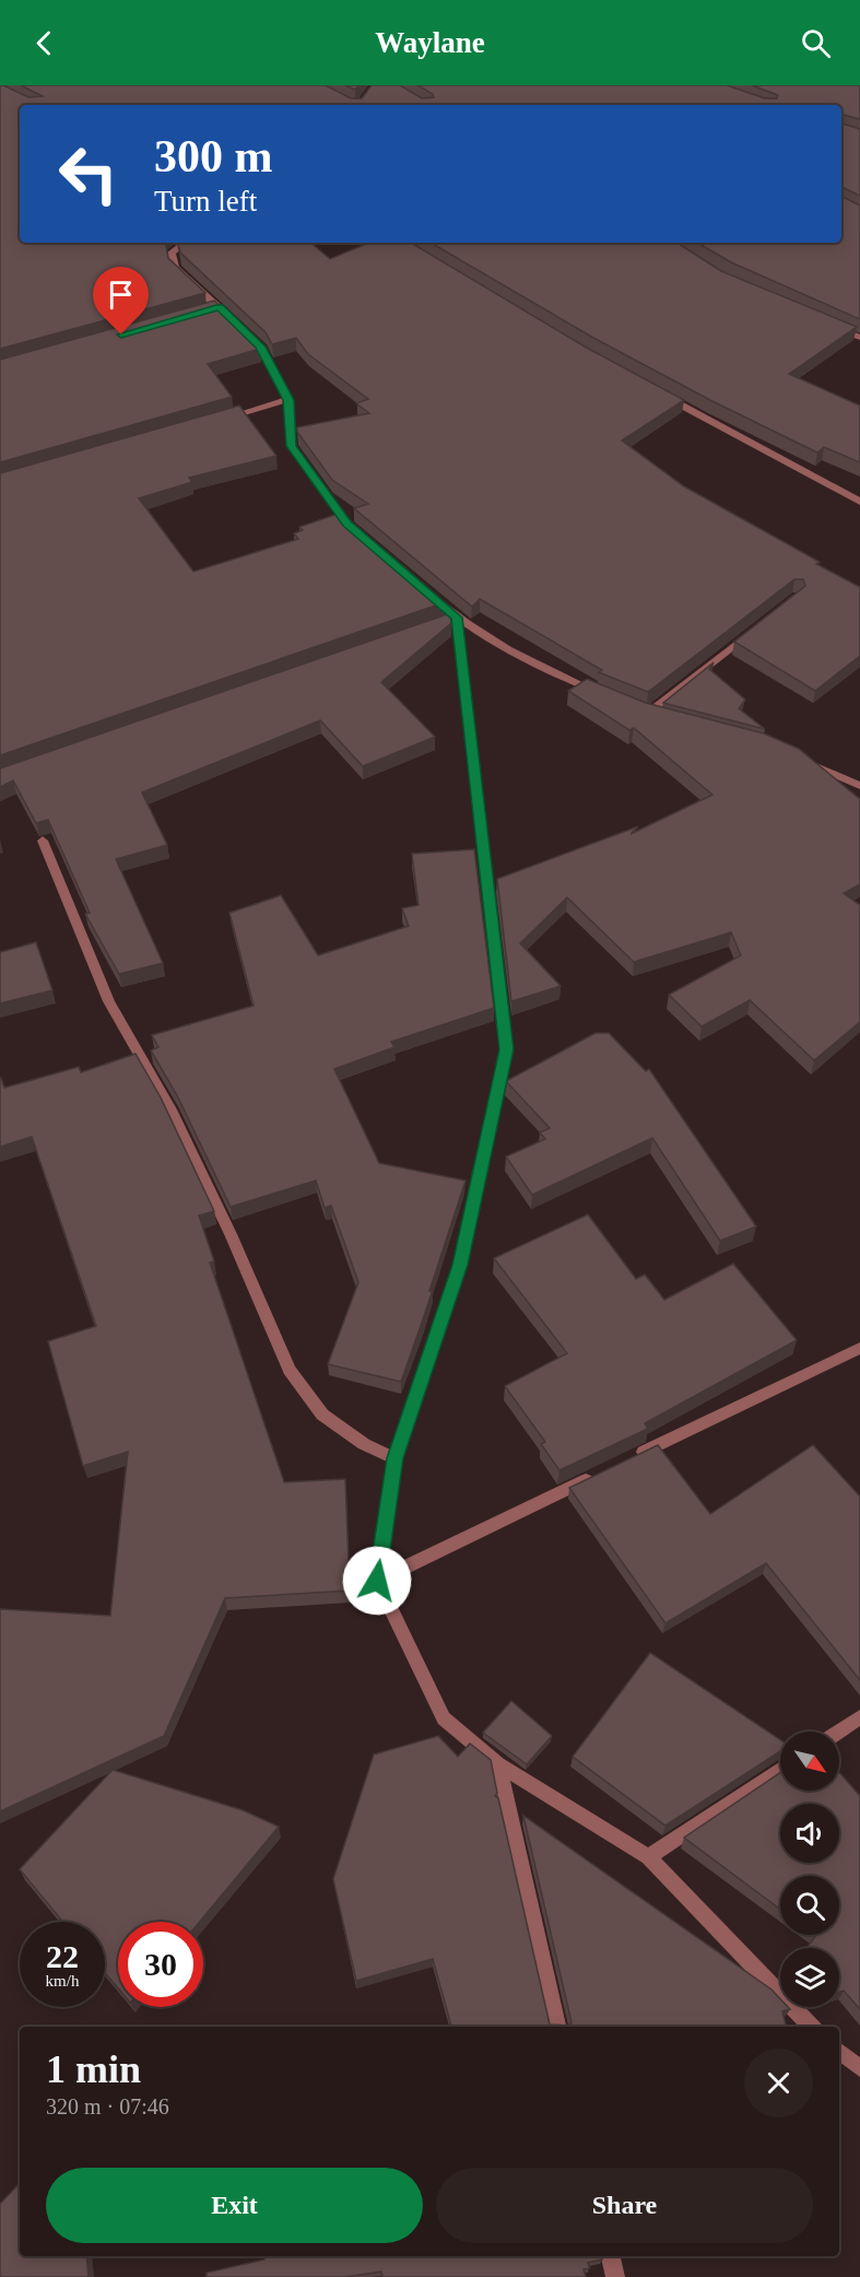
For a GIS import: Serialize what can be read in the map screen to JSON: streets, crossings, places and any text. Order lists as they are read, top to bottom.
{
  "north": "bottom right",
  "page": {
    "header": "Waylane",
    "turn": ["300 m", "Turn left"],
    "speed": "22 km/h",
    "limit": "30",
    "heading": ["1 min", "320 m · 07:46"],
    "buttons": ["Exit", "Share"]
  }
}
